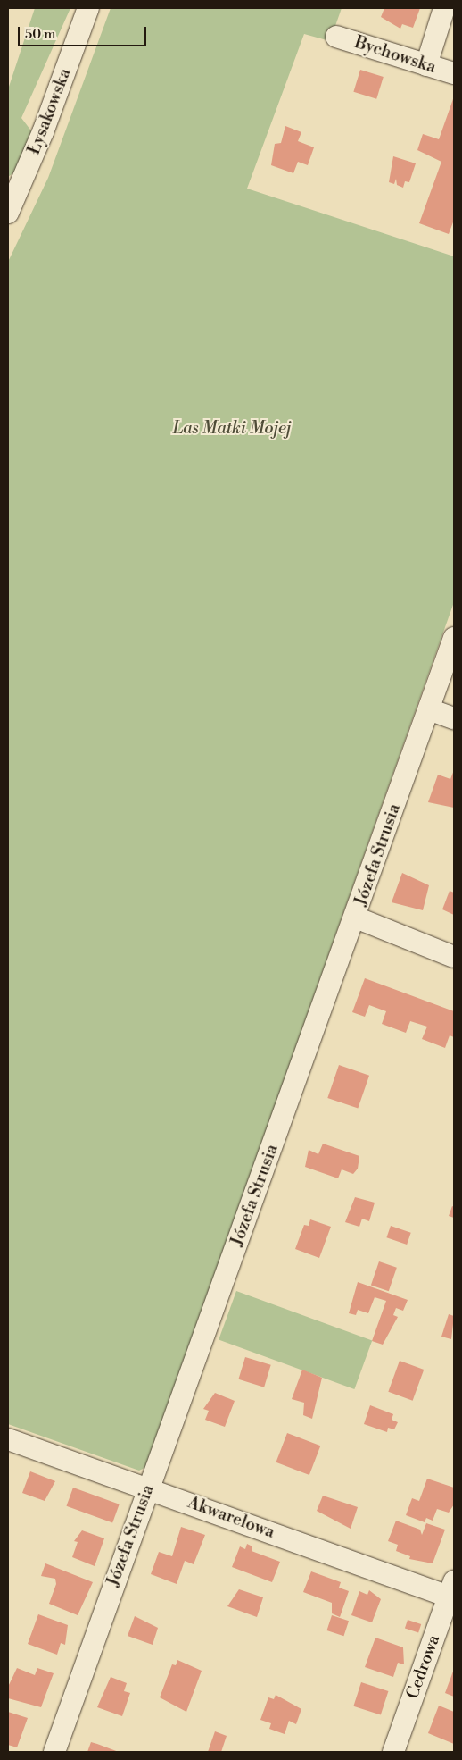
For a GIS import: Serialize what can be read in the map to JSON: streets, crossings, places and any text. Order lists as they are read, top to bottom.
{
  "streets": {
    "street": [
      "Bychowska",
      "Łysakowska",
      "Józefa Strusia",
      "Akwarelowa",
      "Cedrowa"
    ]
  },
  "crossings": [
    ["Józefa Strusia", "Akwarelowa"],
    ["Akwarelowa", "Cedrowa"]
  ],
  "parks": ["Las Matki Mojej"],
  "scale_bar": "50 m"
}
